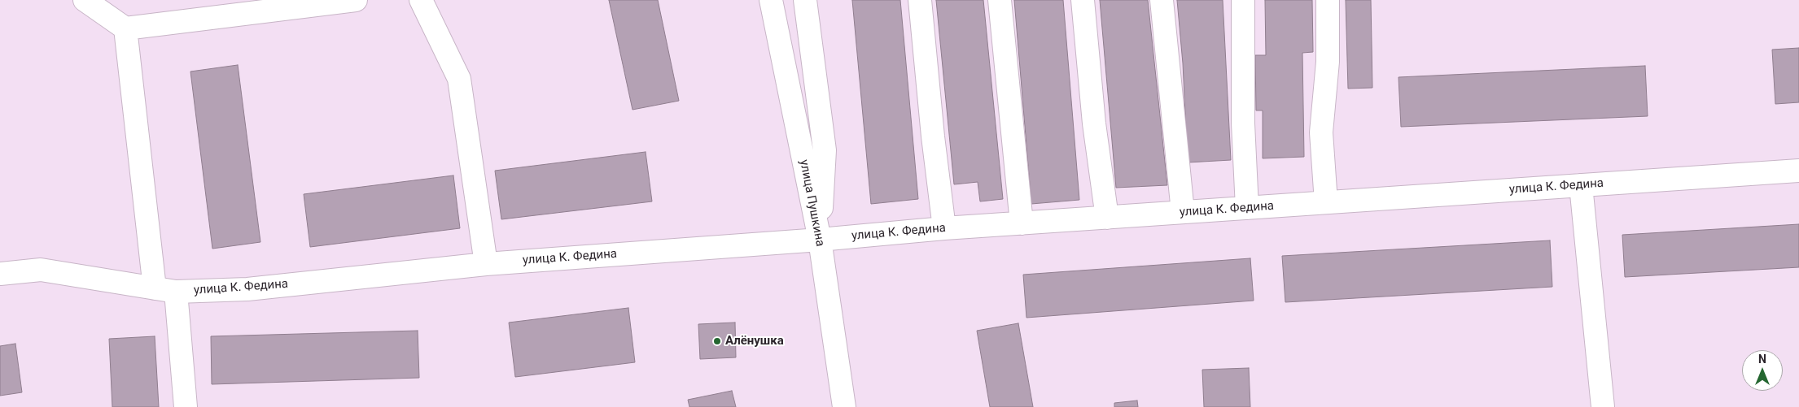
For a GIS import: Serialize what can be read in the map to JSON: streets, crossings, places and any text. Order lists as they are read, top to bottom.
{
  "streets": {
    "street": ["улица К. Федина", "улица Пушкина"]
  },
  "crossings": [
    ["улица К. Федина", "улица Пушкина"]
  ],
  "places": ["Алёнушка"],
  "north": "top"
}
